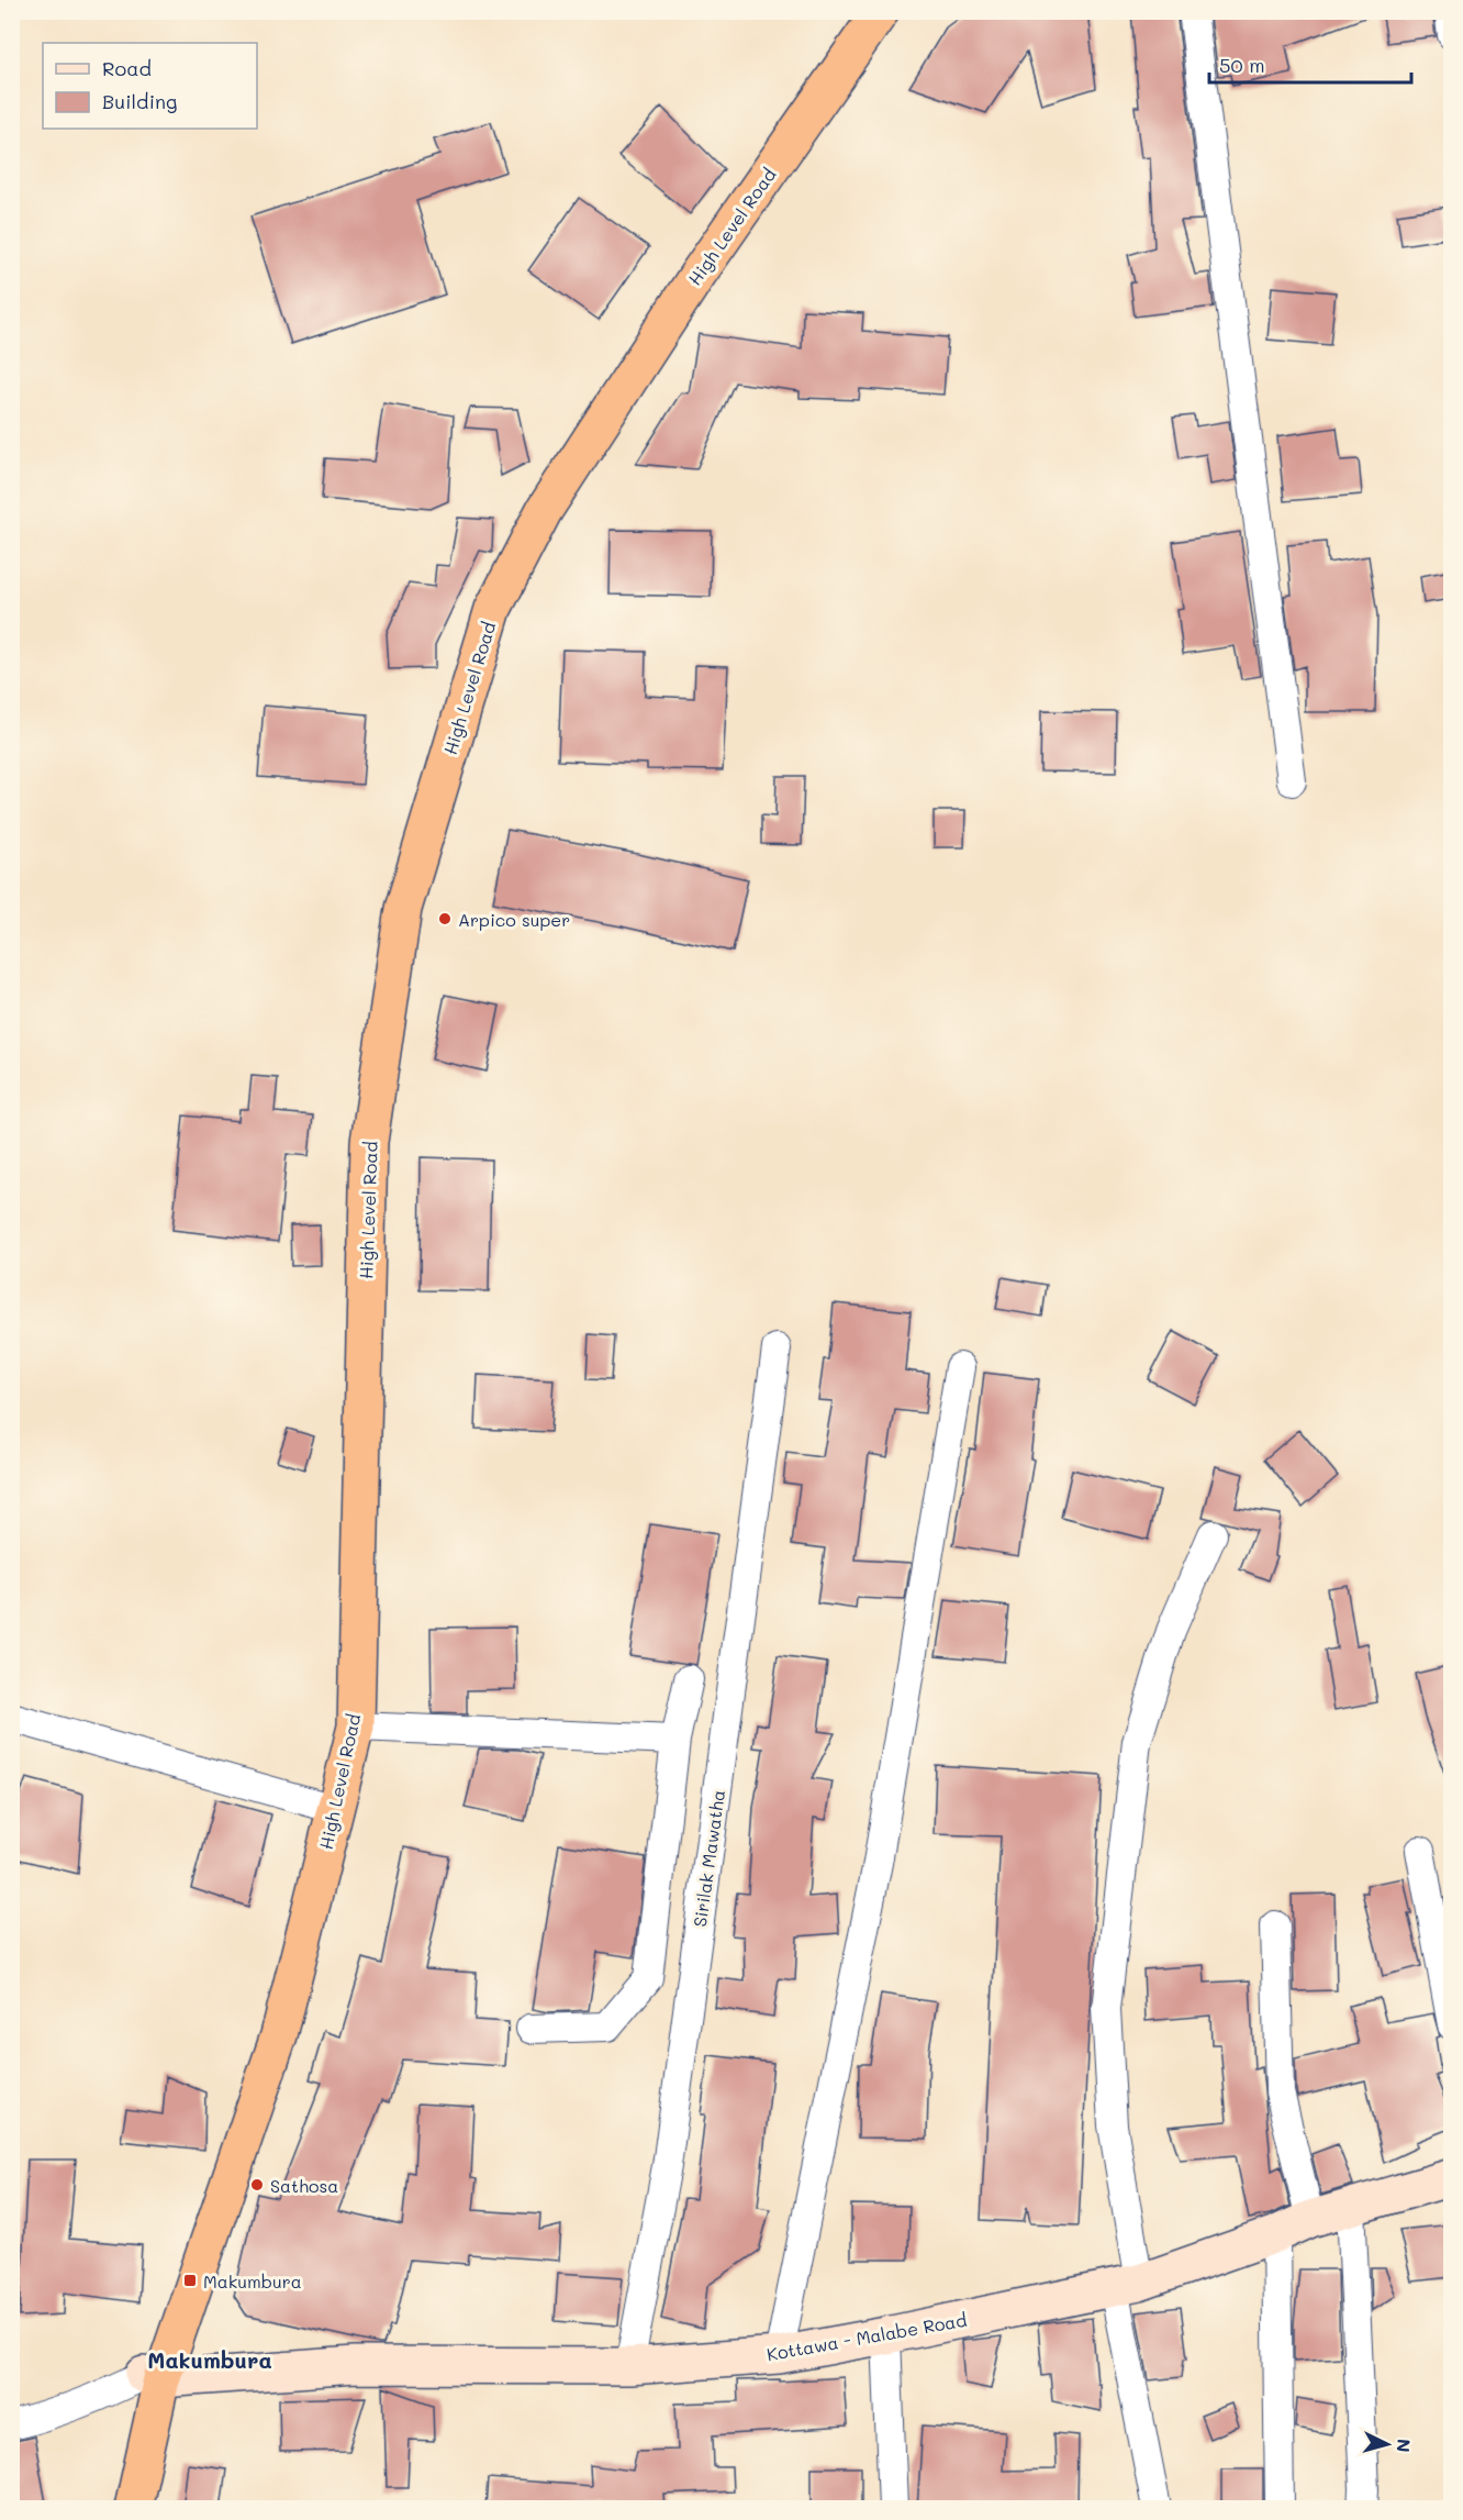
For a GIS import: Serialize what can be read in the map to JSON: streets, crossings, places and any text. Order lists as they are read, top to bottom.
{
  "streets": {
    "highway": ["High Level Road"],
    "street": ["Sirilak Mawatha", "Kottawa - Malabe Road"]
  },
  "crossings": [
    ["High Level Road", "Kottawa - Malabe Road"],
    ["Sirilak Mawatha", "Kottawa - Malabe Road"]
  ],
  "districts": ["Makumbura"],
  "places": {
    "other": ["Arpico super", "Sathosa"],
    "transit": ["Makumbura"]
  },
  "legend": ["Road", "Building"],
  "scale_bar": "50 m",
  "north": "right"
}
